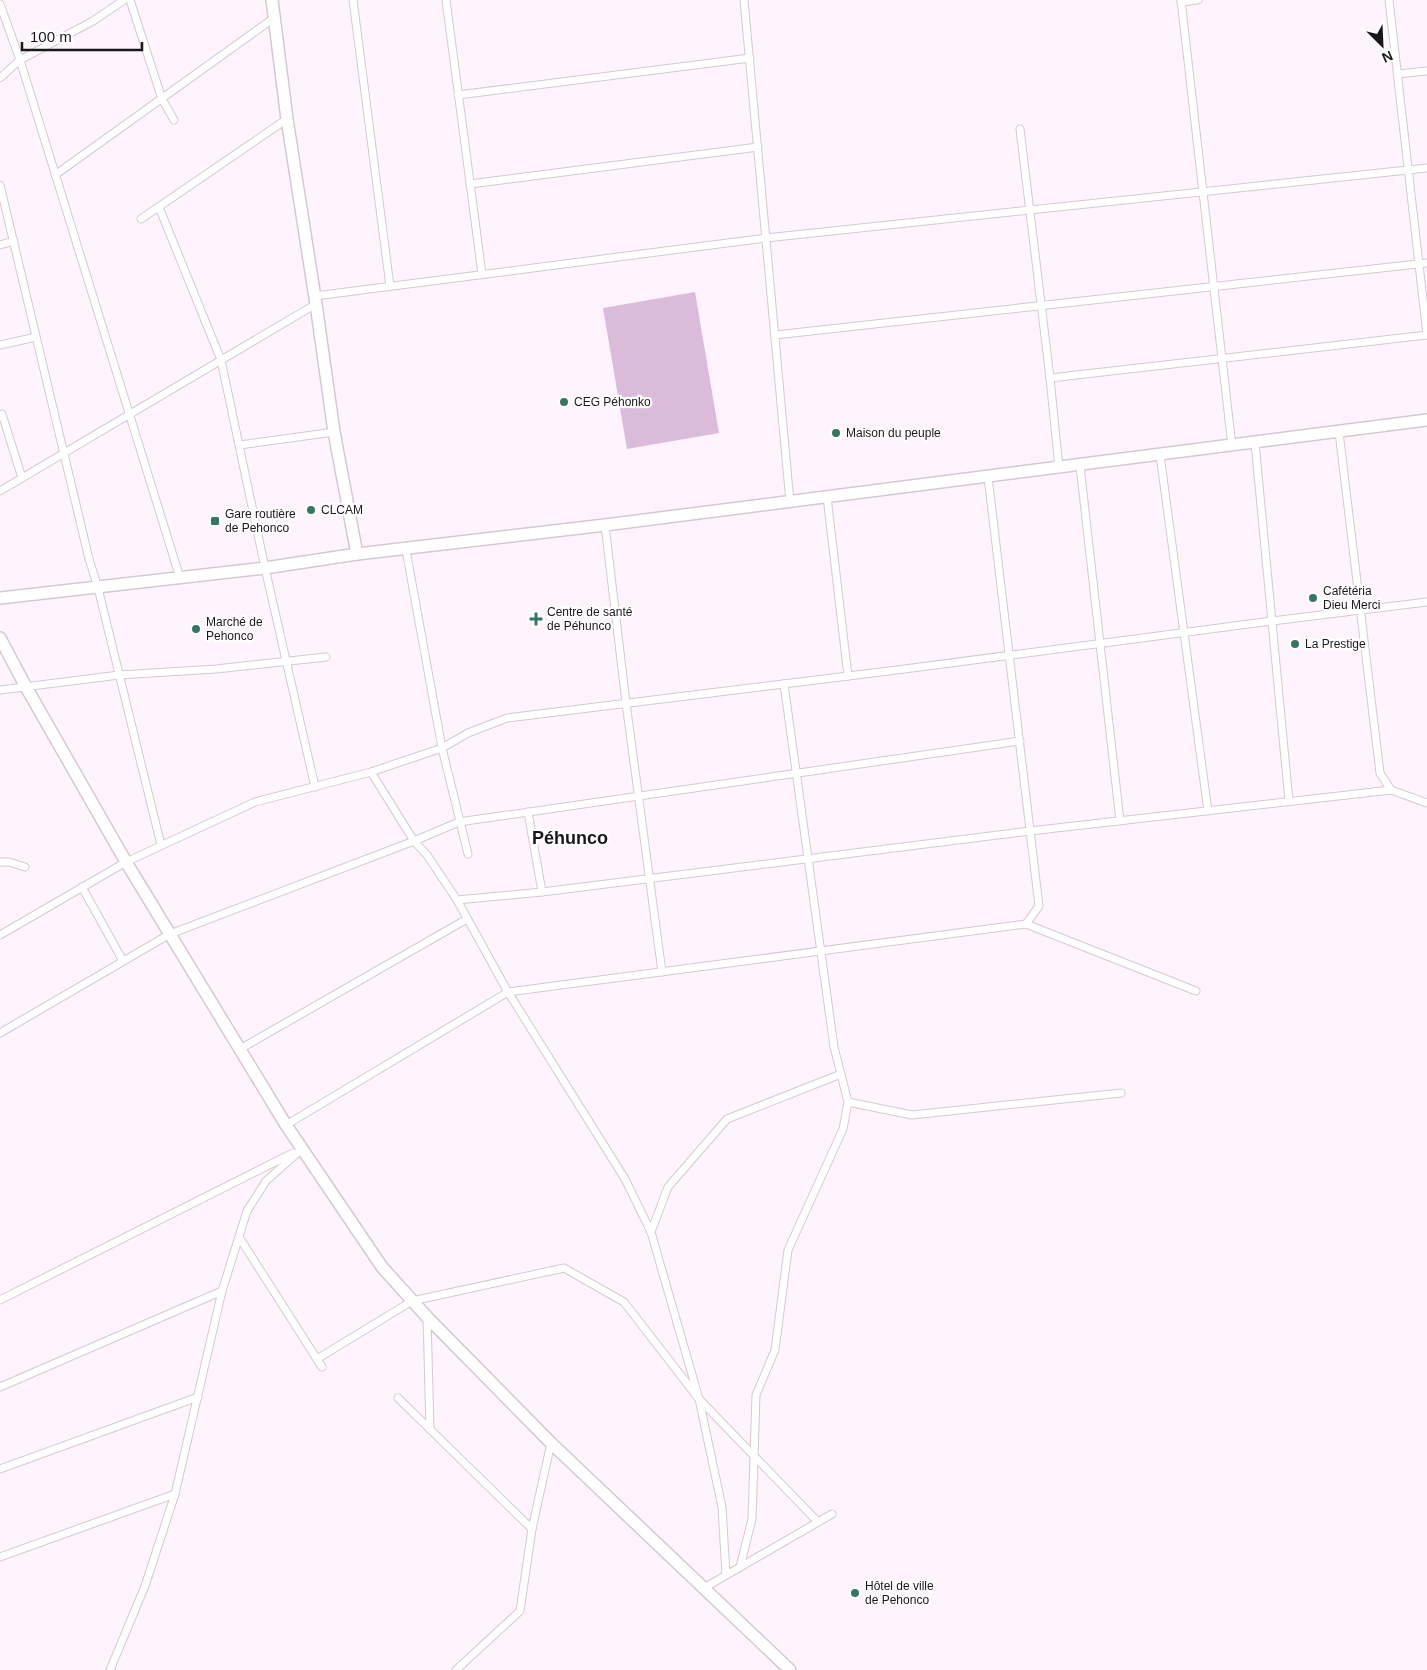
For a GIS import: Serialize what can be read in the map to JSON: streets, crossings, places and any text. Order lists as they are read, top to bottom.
{
  "districts": ["Péhunco"],
  "places": {
    "other": [
      "CEG Péhonko",
      "Maison du peuple",
      "CLCAM",
      "Cafétéria Dieu Merci",
      "Marché de Pehonco",
      "La Prestige",
      "Hôtel de ville de Pehonco"
    ],
    "transit": ["Gare routière de Pehonco"],
    "health": ["Centre de santé de Péhunco"]
  },
  "scale_bar": "100 m",
  "north": "bottom right"
}
